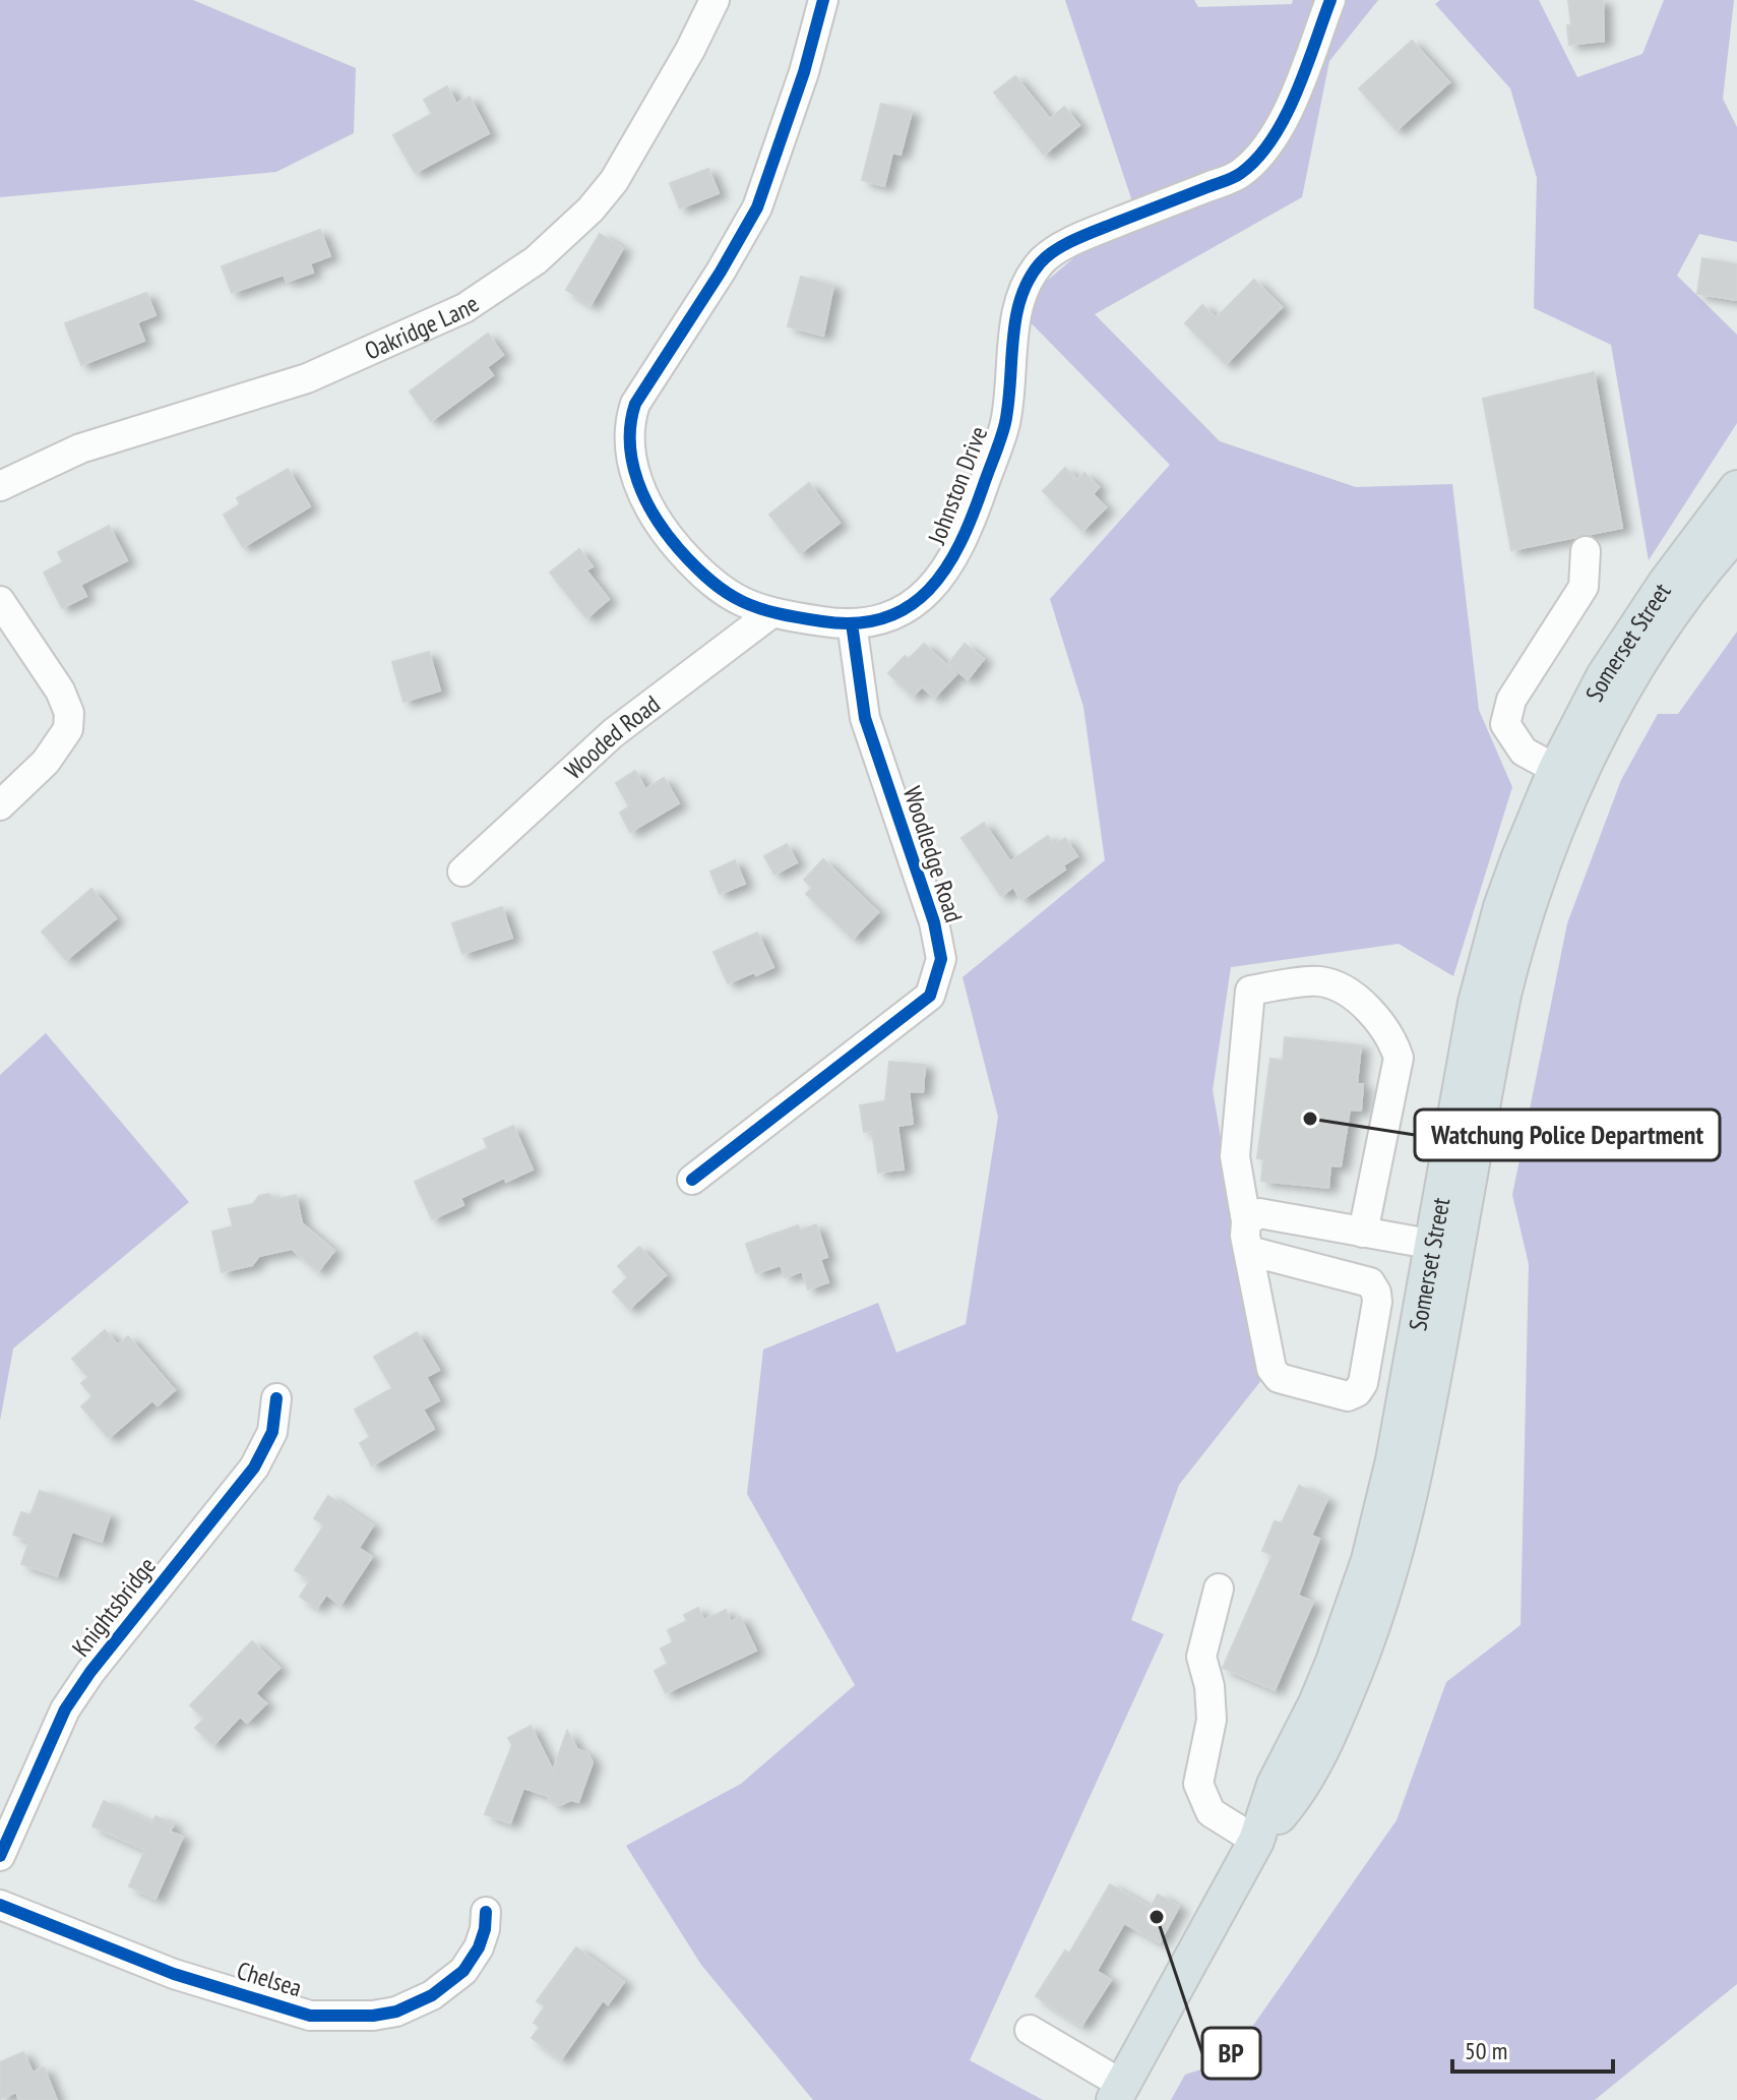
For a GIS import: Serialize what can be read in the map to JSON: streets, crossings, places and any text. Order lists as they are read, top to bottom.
{
  "streets": {
    "main road": ["Somerset Street"],
    "street": [
      "Oakridge Lane",
      "Johnston Drive",
      "Wooded Road",
      "Woodledge Road",
      "Knightsbridge",
      "Chelsea"
    ]
  },
  "crossings": [
    ["Johnston Drive", "Wooded Road"],
    ["Johnston Drive", "Woodledge Road"]
  ],
  "places": ["Watchung Police Department", "BP"],
  "scale_bar": "50 m"
}
